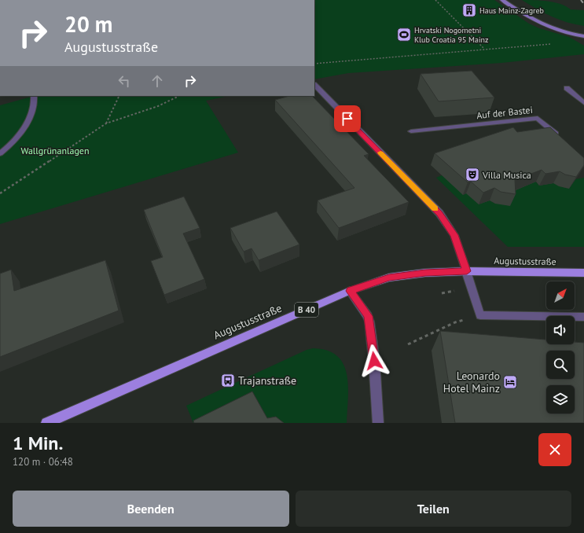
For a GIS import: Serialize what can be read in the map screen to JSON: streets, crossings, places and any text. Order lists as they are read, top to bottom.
{
  "streets": {
    "main road": ["Augustusstraße", "B 40"],
    "street": ["Auf der Bastei"]
  },
  "parks": ["Wallgrünanlagen"],
  "places": {
    "building": ["Haus Mainz-Zagreb"],
    "sports": ["Hrvatski Nogometni Klub Croatia 95 Mainz"],
    "theatre": ["Villa Musica"],
    "bus stop": ["Trajanstraße"],
    "hotel": ["Leonardo Hotel Mainz"]
  },
  "north": "top right",
  "page": {
    "turn": ["20 m", "Augustusstraße"],
    "heading": ["1 Min.", "120 m · 06:48"],
    "buttons": ["Beenden", "Teilen"]
  }
}
